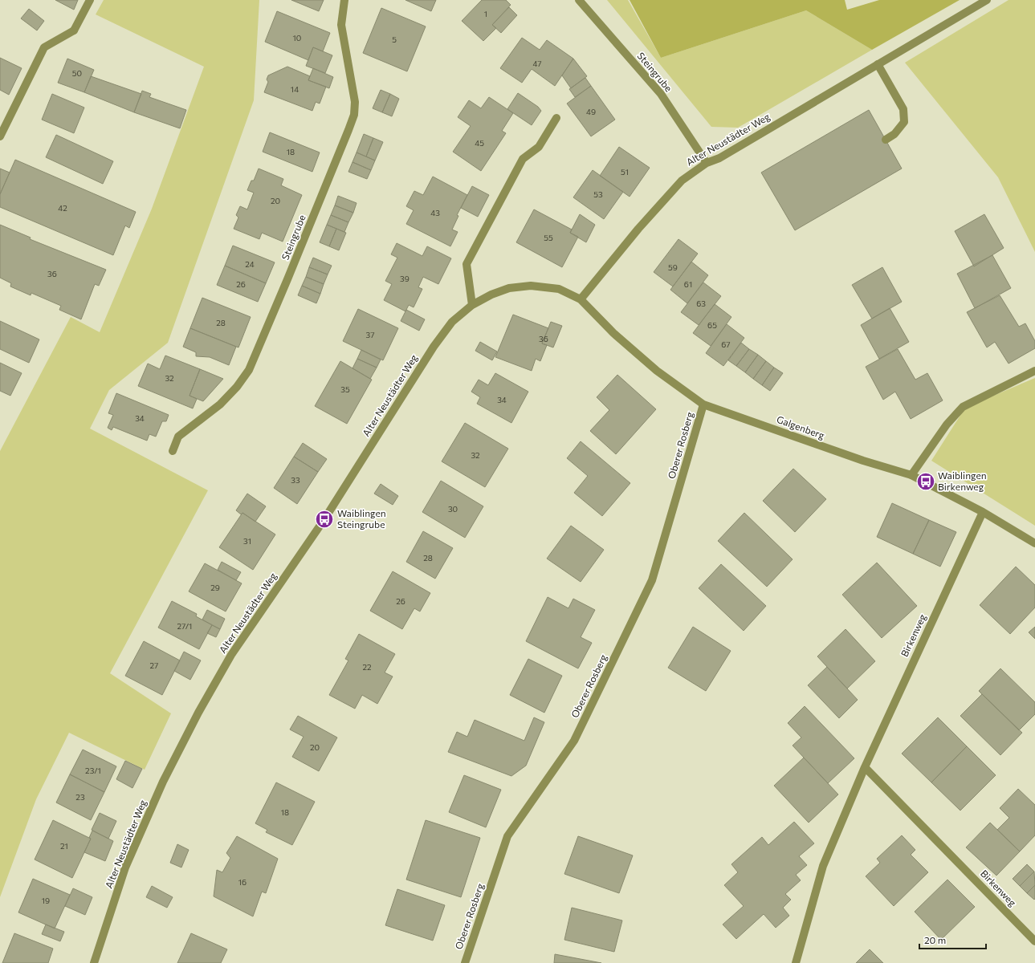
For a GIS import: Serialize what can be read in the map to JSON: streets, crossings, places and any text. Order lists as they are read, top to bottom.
{
  "streets": {
    "street": [
      "Steingrube",
      "Alter Neustädter Weg",
      "Galgenberg",
      "Oberer Rosberg",
      "Birkenweg"
    ]
  },
  "crossings": [
    ["Steingrube", "Alter Neustädter Weg"],
    ["Alter Neustädter Weg", "Galgenberg"],
    ["Galgenberg", "Oberer Rosberg"],
    ["Galgenberg", "Birkenweg"]
  ],
  "places": {
    "bus stop": ["Waiblingen Birkenweg", "Waiblingen Steingrube"]
  },
  "house_numbers": [
    "1",
    "10",
    "5",
    "47",
    "50",
    "14",
    "49",
    "45",
    "18",
    "51",
    "53",
    "20",
    "42",
    "43",
    "55",
    "24",
    "59",
    "36",
    "39",
    "26",
    "61",
    "63",
    "28",
    "65",
    "37",
    "36",
    "67",
    "32",
    "35",
    "34",
    "34",
    "32",
    "33",
    "30",
    "31",
    "28",
    "29",
    "26",
    "27/1",
    "27",
    "22",
    "20",
    "23/1",
    "23",
    "18",
    "21",
    "16",
    "19"
  ],
  "scale_bar": "20 m"
}
